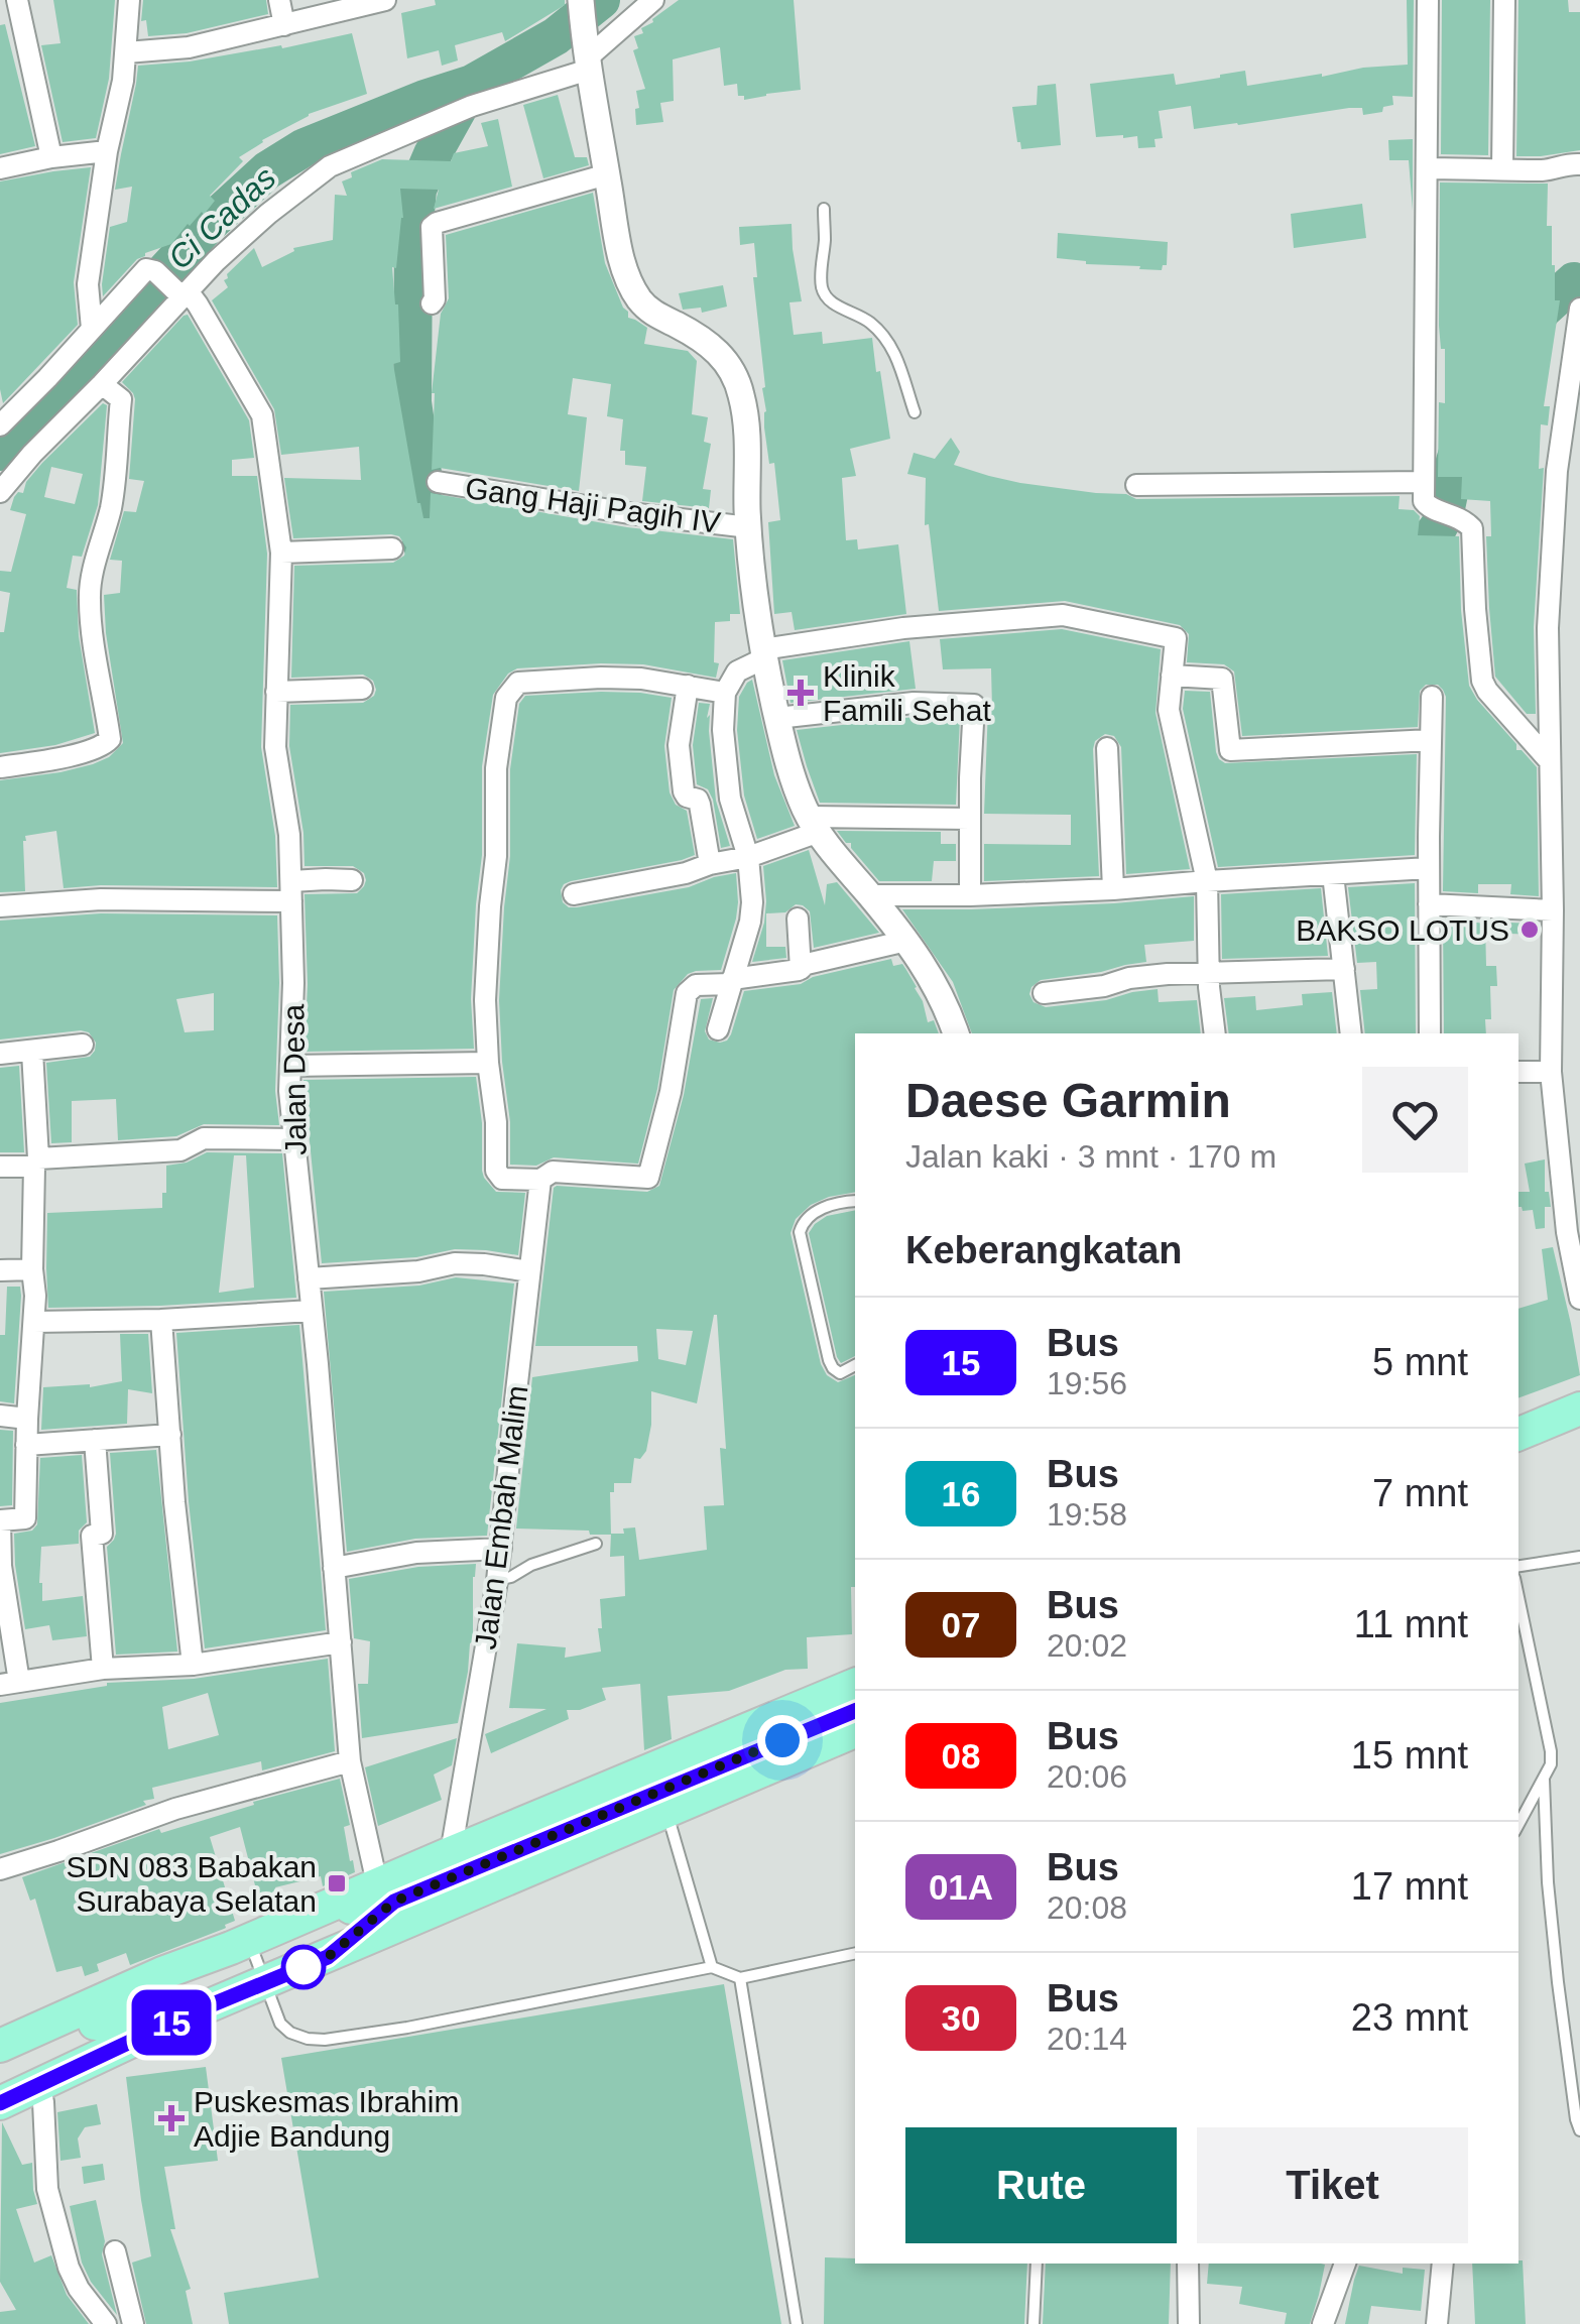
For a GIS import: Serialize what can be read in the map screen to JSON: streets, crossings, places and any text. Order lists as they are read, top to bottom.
{
  "streets": {
    "street": ["Gang Haji Pagih IV", "Jalan Desa", "Jalan Embah Malim"]
  },
  "water": ["Ci Cadas"],
  "places": {
    "health": ["Klinik Famili Sehat", "Puskesmas Ibrahim Adjie Bandung"],
    "other": ["BAKSO LOTUS"],
    "transit": ["SDN 083 Babakan Surabaya Selatan"]
  },
  "lines": ["bus line 15"],
  "page": {
    "on_map": "15",
    "heading": [
      ["Daese Garmin", "Jalan kaki · 3 mnt · 170 m"],
      "Keberangkatan"
    ],
    "list": [
      {
        "mark": "15",
        "name": "Bus",
        "note": "19:56",
        "value": "5 mnt"
      },
      {
        "mark": "16",
        "name": "Bus",
        "note": "19:58",
        "value": "7 mnt"
      },
      {
        "mark": "07",
        "name": "Bus",
        "note": "20:02",
        "value": "11 mnt"
      },
      {
        "mark": "08",
        "name": "Bus",
        "note": "20:06",
        "value": "15 mnt"
      },
      {
        "mark": "01A",
        "name": "Bus",
        "note": "20:08",
        "value": "17 mnt"
      },
      {
        "mark": "30",
        "name": "Bus",
        "note": "20:14",
        "value": "23 mnt"
      }
    ],
    "buttons": ["Rute", "Tiket"]
  }
}
